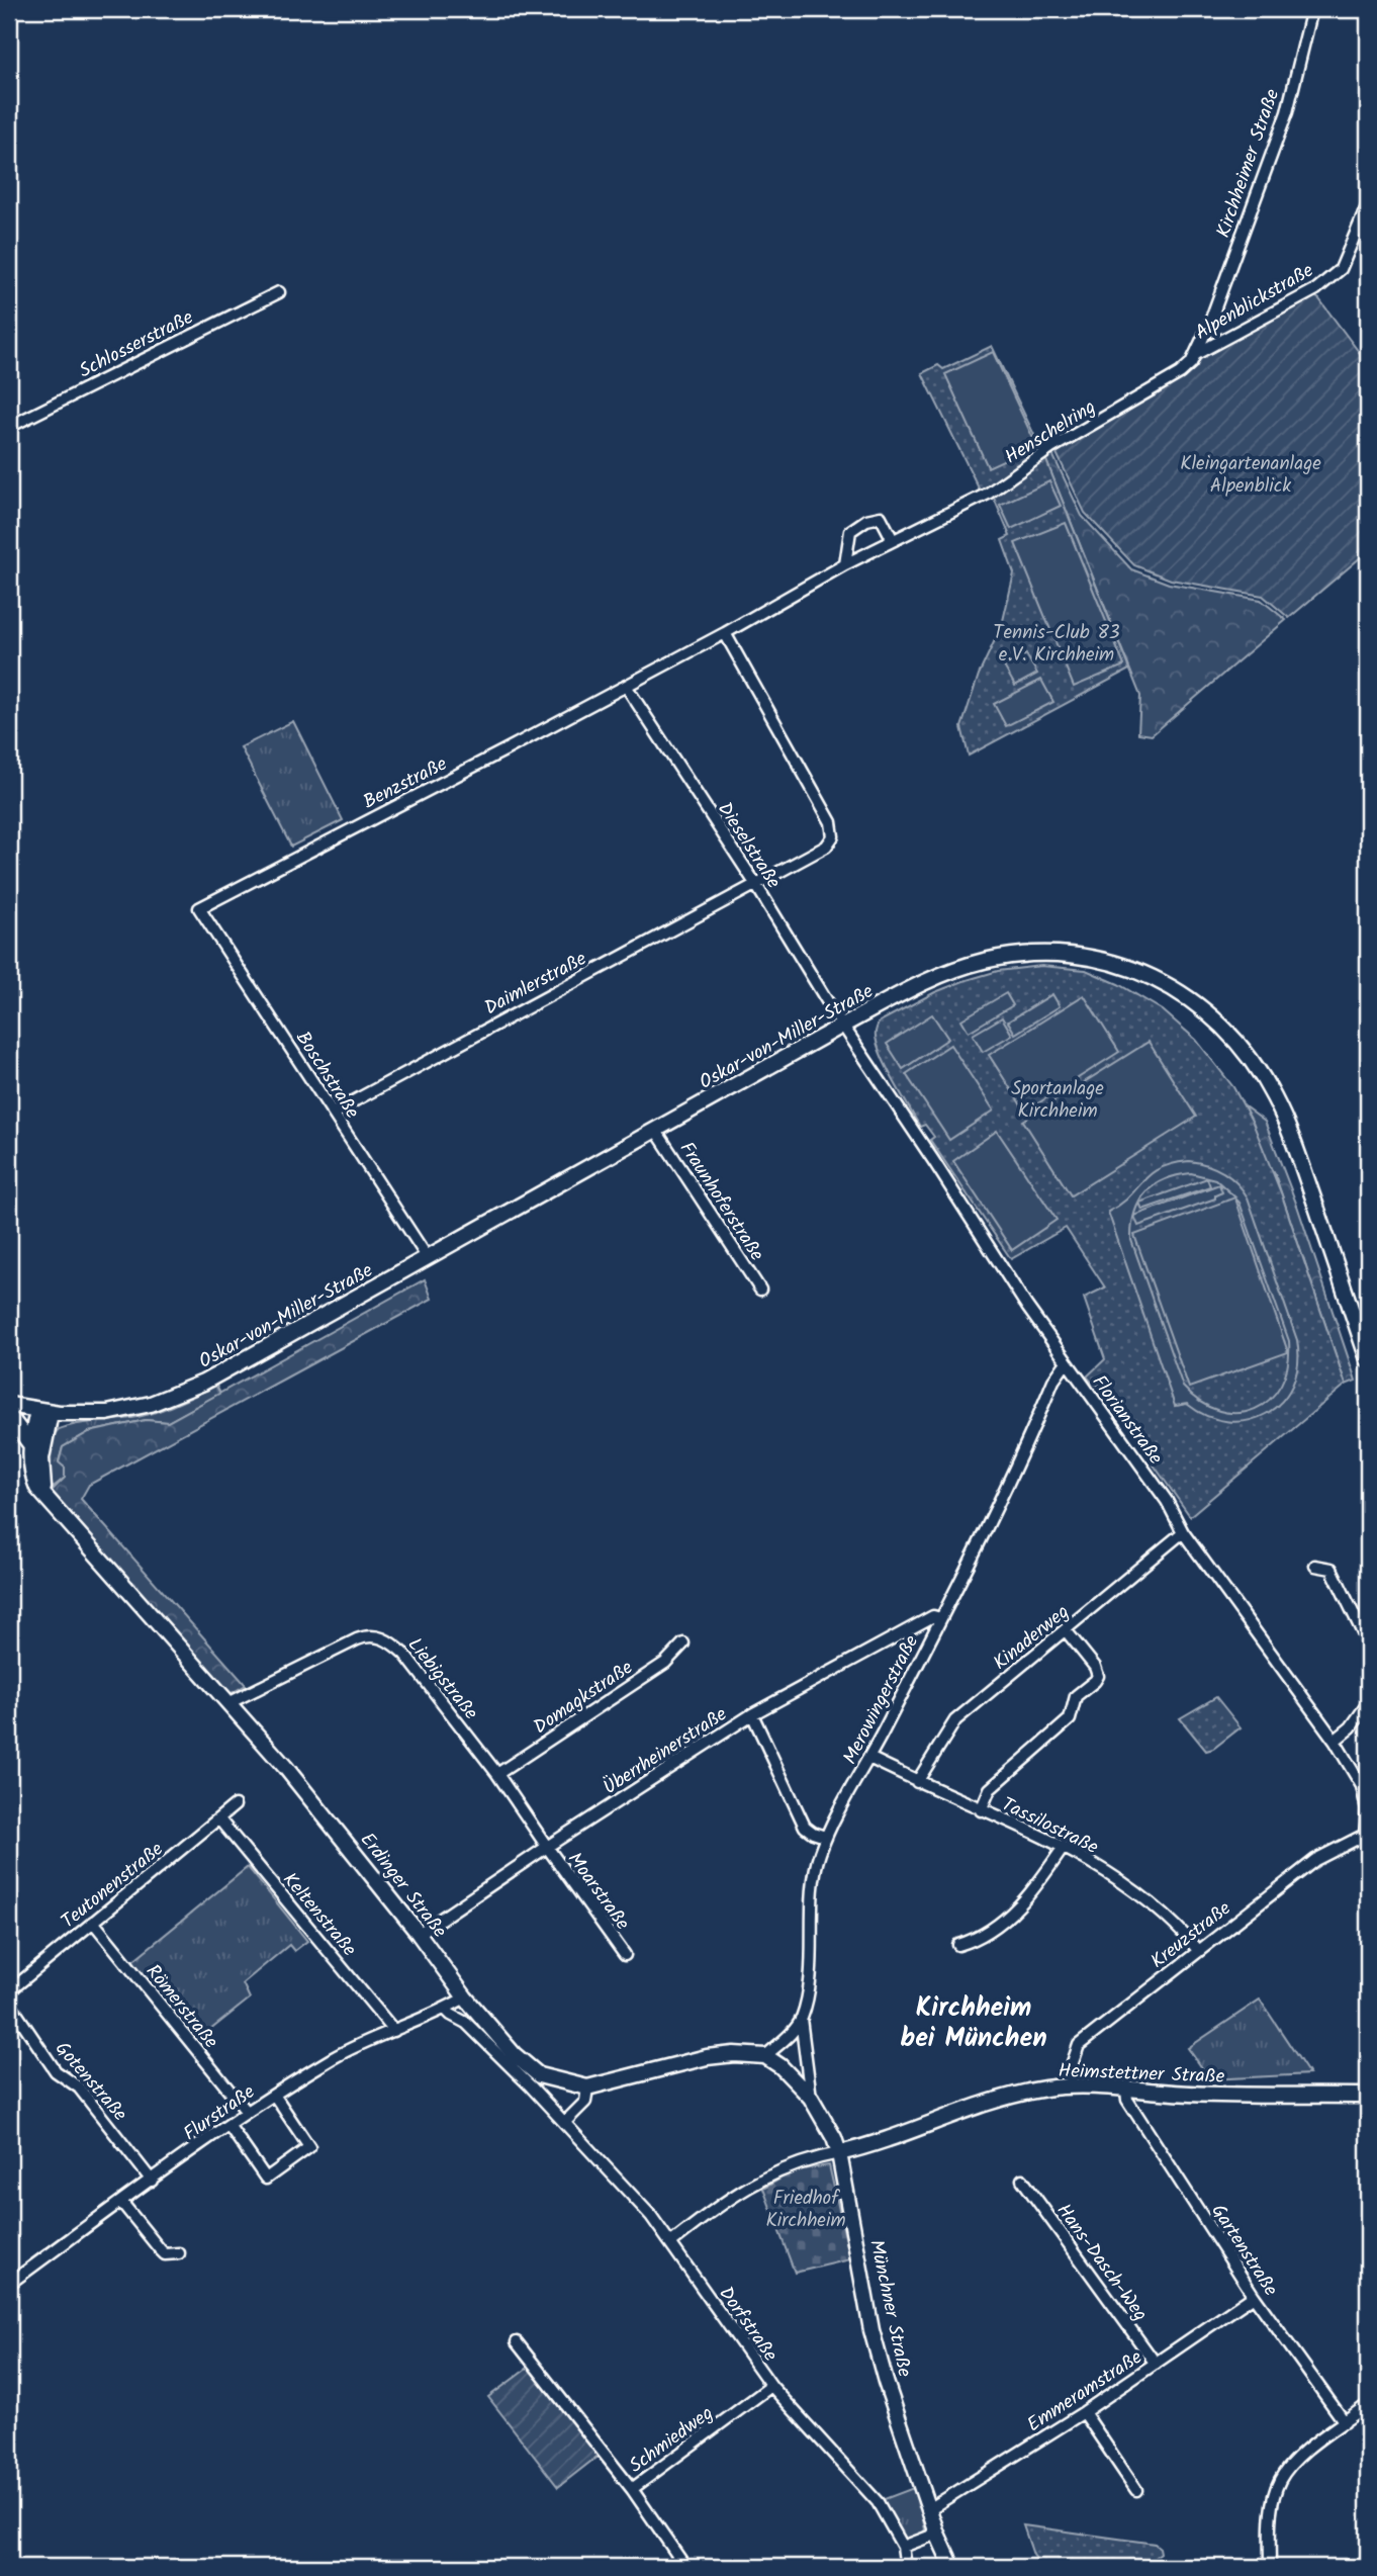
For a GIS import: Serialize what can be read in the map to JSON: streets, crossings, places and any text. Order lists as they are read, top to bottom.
{
  "streets": {
    "street": [
      "Kirchheimer Straße",
      "Alpenblickstraße",
      "Schlosserstraße",
      "Henschelring",
      "Benzstraße",
      "Dieselstraße",
      "Daimlerstraße",
      "Oskar-von-Miller-Straße",
      "Boschstraße",
      "Fraunhoferstraße",
      "Florianstraße",
      "Kinaderweg",
      "Liebigstraße",
      "Domagkstraße",
      "Merowingerstraße",
      "Überrheinerstraße",
      "Tassilostraße",
      "Teutonenstraße",
      "Erdinger Straße",
      "Moarstraße",
      "Keltenstraße",
      "Kreuzstraße",
      "Römerstraße",
      "Heimstettner Straße",
      "Gotenstraße",
      "Flurstraße",
      "Gartenstraße",
      "Hans-Dasch-Weg",
      "Münchner Straße",
      "Dorfstraße",
      "Emmeramstraße",
      "Schmiedweg"
    ]
  },
  "crossings": [
    ["Kirchheimer Straße", "Henschelring"],
    ["Alpenblickstraße", "Henschelring"],
    ["Henschelring", "Benzstraße"],
    ["Henschelring", "Dieselstraße"],
    ["Benzstraße", "Dieselstraße"],
    ["Benzstraße", "Boschstraße"],
    ["Dieselstraße", "Daimlerstraße"],
    ["Dieselstraße", "Oskar-von-Miller-Straße"],
    ["Dieselstraße", "Florianstraße"],
    ["Daimlerstraße", "Boschstraße"],
    ["Oskar-von-Miller-Straße", "Boschstraße"],
    ["Oskar-von-Miller-Straße", "Fraunhoferstraße"],
    ["Oskar-von-Miller-Straße", "Florianstraße"],
    ["Oskar-von-Miller-Straße", "Erdinger Straße"],
    ["Florianstraße", "Kinaderweg"],
    ["Florianstraße", "Merowingerstraße"],
    ["Florianstraße", "Kreuzstraße"],
    ["Kinaderweg", "Tassilostraße"],
    ["Liebigstraße", "Domagkstraße"],
    ["Liebigstraße", "Überrheinerstraße"],
    ["Liebigstraße", "Erdinger Straße"],
    ["Liebigstraße", "Moarstraße"],
    ["Merowingerstraße", "Überrheinerstraße"],
    ["Merowingerstraße", "Tassilostraße"],
    ["Merowingerstraße", "Erdinger Straße"],
    ["Überrheinerstraße", "Erdinger Straße"],
    ["Überrheinerstraße", "Moarstraße"],
    ["Tassilostraße", "Kreuzstraße"],
    ["Teutonenstraße", "Keltenstraße"],
    ["Teutonenstraße", "Römerstraße"],
    ["Erdinger Straße", "Flurstraße"],
    ["Erdinger Straße", "Dorfstraße"],
    ["Keltenstraße", "Flurstraße"],
    ["Kreuzstraße", "Heimstettner Straße"],
    ["Römerstraße", "Flurstraße"],
    ["Heimstettner Straße", "Gartenstraße"],
    ["Heimstettner Straße", "Münchner Straße"],
    ["Gotenstraße", "Flurstraße"],
    ["Flurstraße", "Dorfstraße"],
    ["Gartenstraße", "Emmeramstraße"],
    ["Hans-Dasch-Weg", "Emmeramstraße"],
    ["Münchner Straße", "Emmeramstraße"],
    ["Dorfstraße", "Schmiedweg"]
  ],
  "districts": ["Kirchheim bei München"],
  "parks": [
    "Kleingartenanlage Alpenblick",
    "Tennis-Club 83 e.V. Kirchheim",
    "Sportanlage Kirchheim",
    "Friedhof Kirchheim"
  ]
}
